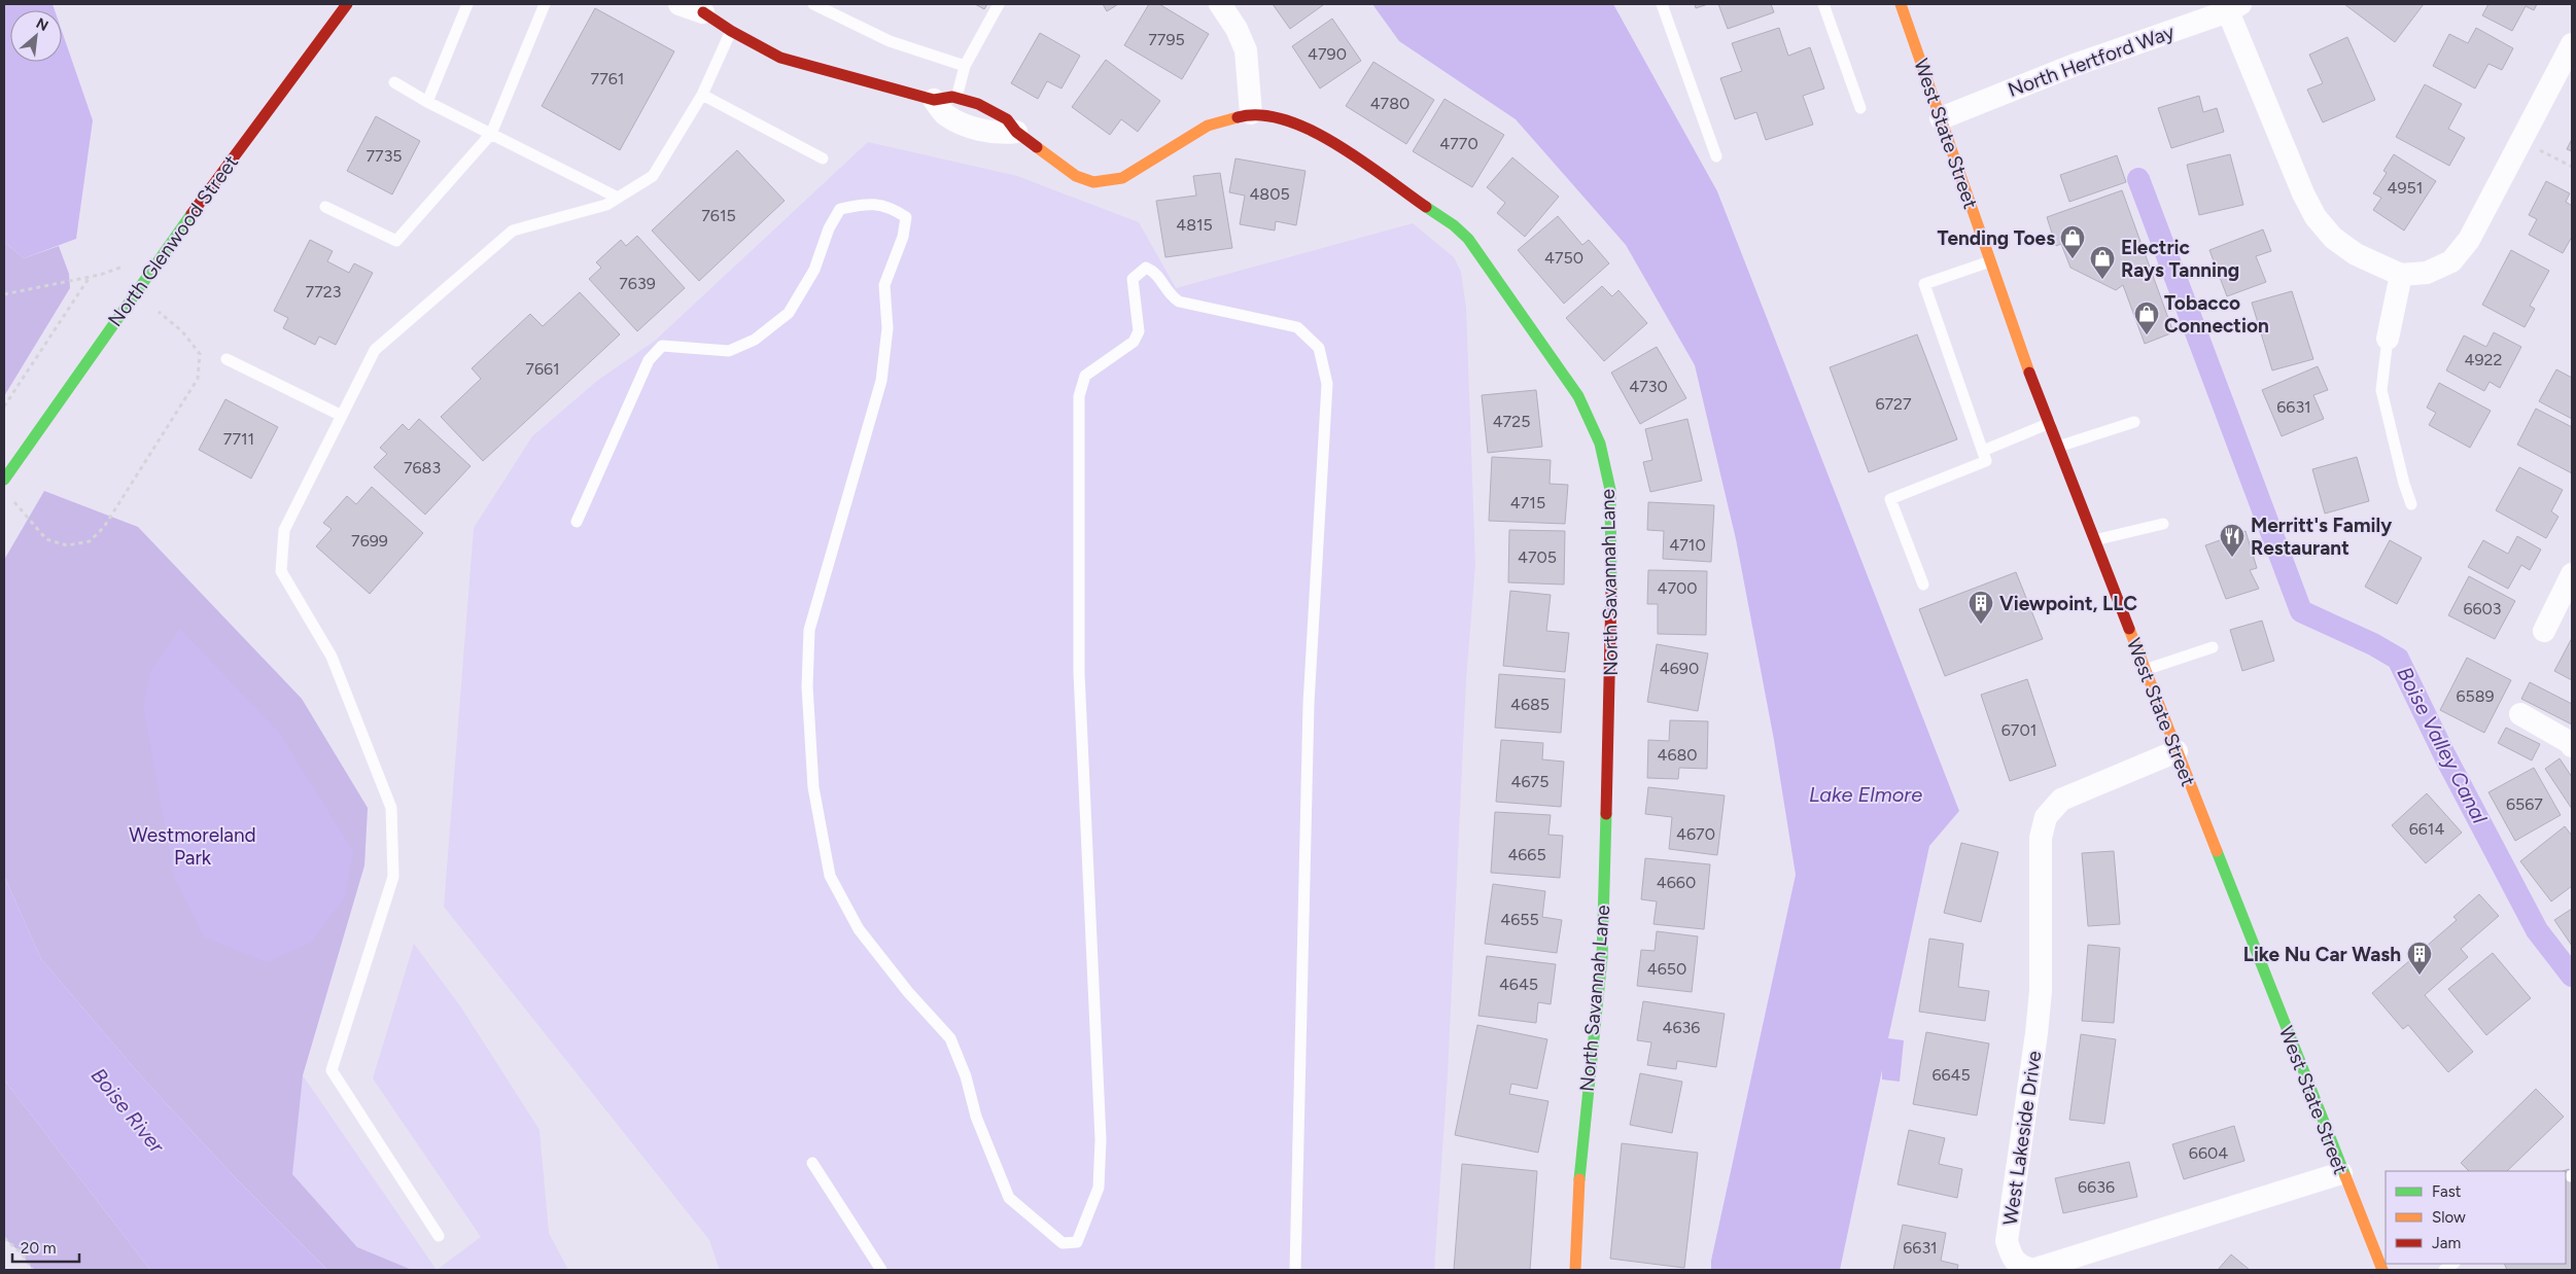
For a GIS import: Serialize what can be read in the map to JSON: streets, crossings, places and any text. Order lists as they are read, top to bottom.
{
  "streets": {
    "main road": ["West State Street", "North Glenwood Street", "North Savannah Lane"],
    "street": ["North Hertford Way", "West Lakeside Drive"]
  },
  "crossings": [
    ["North Hertford Way", "West State Street"],
    ["West State Street", "West Lakeside Drive"]
  ],
  "water": ["Boise Valley Canal", "Lake Elmore", "Boise River"],
  "parks": ["Westmoreland Park"],
  "places": {
    "shop": ["Tending Toes", "Electric Rays Tanning", "Tobacco Connection"],
    "restaurant": ["Merritt's Family Restaurant"],
    "building": ["Viewpoint, LLC", "Like Nu Car Wash"]
  },
  "house_numbers": [
    "7795",
    "4790",
    "7761",
    "4780",
    "4770",
    "7735",
    "4951",
    "4805",
    "7615",
    "4815",
    "4750",
    "7639",
    "7723",
    "4922",
    "7661",
    "4730",
    "6727",
    "6631",
    "4725",
    "7711",
    "7683",
    "4715",
    "7699",
    "4710",
    "4705",
    "4700",
    "6603",
    "4690",
    "6589",
    "4685",
    "6701",
    "4680",
    "4675",
    "6567",
    "6614",
    "4670",
    "4665",
    "4660",
    "4655",
    "4650",
    "4645",
    "4636",
    "6645",
    "6604",
    "6636",
    "6631"
  ],
  "legend": ["Fast", "Slow", "Jam"],
  "scale_bar": "20 m",
  "north": "top right"
}
